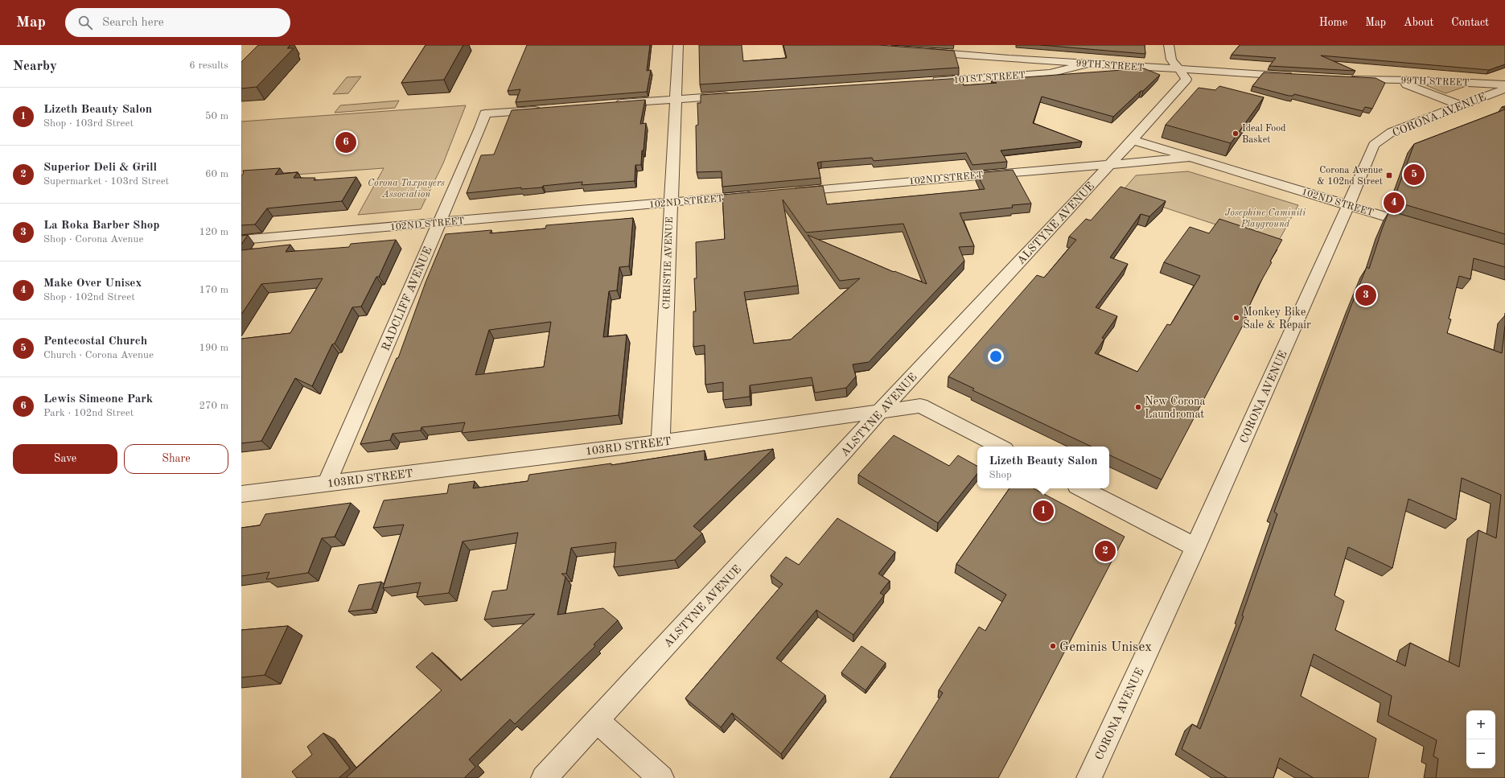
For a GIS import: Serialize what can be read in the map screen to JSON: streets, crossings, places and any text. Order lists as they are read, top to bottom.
{
  "streets": {
    "street": [
      "99TH STREET",
      "101ST STREET",
      "CORONA AVENUE",
      "102ND STREET",
      "ALSTYNE AVENUE",
      "CHRISTIE AVENUE",
      "RADCLIFF AVENUE",
      "103RD STREET"
    ]
  },
  "crossings": [
    ["99TH STREET", "101ST STREET"],
    ["99TH STREET", "CORONA AVENUE"],
    ["99TH STREET", "ALSTYNE AVENUE"],
    ["CORONA AVENUE", "102ND STREET"],
    ["102ND STREET", "ALSTYNE AVENUE"],
    ["102ND STREET", "CHRISTIE AVENUE"],
    ["102ND STREET", "RADCLIFF AVENUE"],
    ["ALSTYNE AVENUE", "103RD STREET"],
    ["CHRISTIE AVENUE", "103RD STREET"],
    ["RADCLIFF AVENUE", "103RD STREET"]
  ],
  "parks": ["Corona Taxpayers Association", "Josephine Caminiti Playground"],
  "places": {
    "other": [
      "Ideal Food Basket",
      "Monkey Bike Sale & Repair",
      "New Corona Laundromat",
      "Geminis Unisex"
    ],
    "transit": ["Corona Avenue & 102nd Street"]
  },
  "page": {
    "header": "Map",
    "search": "Search here",
    "nav": [
      "Home",
      "Map",
      "About",
      "Contact"
    ],
    "heading": ["Nearby", "6 results"],
    "list": [
      {
        "mark": "1",
        "name": "Lizeth Beauty Salon",
        "note": "Shop · 103rd Street",
        "value": "50 m"
      },
      {
        "mark": "2",
        "name": "Superior Deli & Grill",
        "note": "Supermarket · 103rd Street",
        "value": "60 m"
      },
      {
        "mark": "3",
        "name": "La Roka Barber Shop",
        "note": "Shop · Corona Avenue",
        "value": "120 m"
      },
      {
        "mark": "4",
        "name": "Make Over Unisex",
        "note": "Shop · 102nd Street",
        "value": "170 m"
      },
      {
        "mark": "5",
        "name": "Pentecostal Church",
        "note": "Church · Corona Avenue",
        "value": "190 m"
      },
      {
        "mark": "6",
        "name": "Lewis Simeone Park",
        "note": "Park · 102nd Street",
        "value": "270 m"
      }
    ],
    "pins": [
      "6",
      "5",
      "4",
      "3",
      "1",
      "2"
    ],
    "buttons": ["Save", "Share"],
    "popup": ["Lizeth Beauty Salon", "Shop"],
    "map_buttons": ["+", "−"]
  }
}
